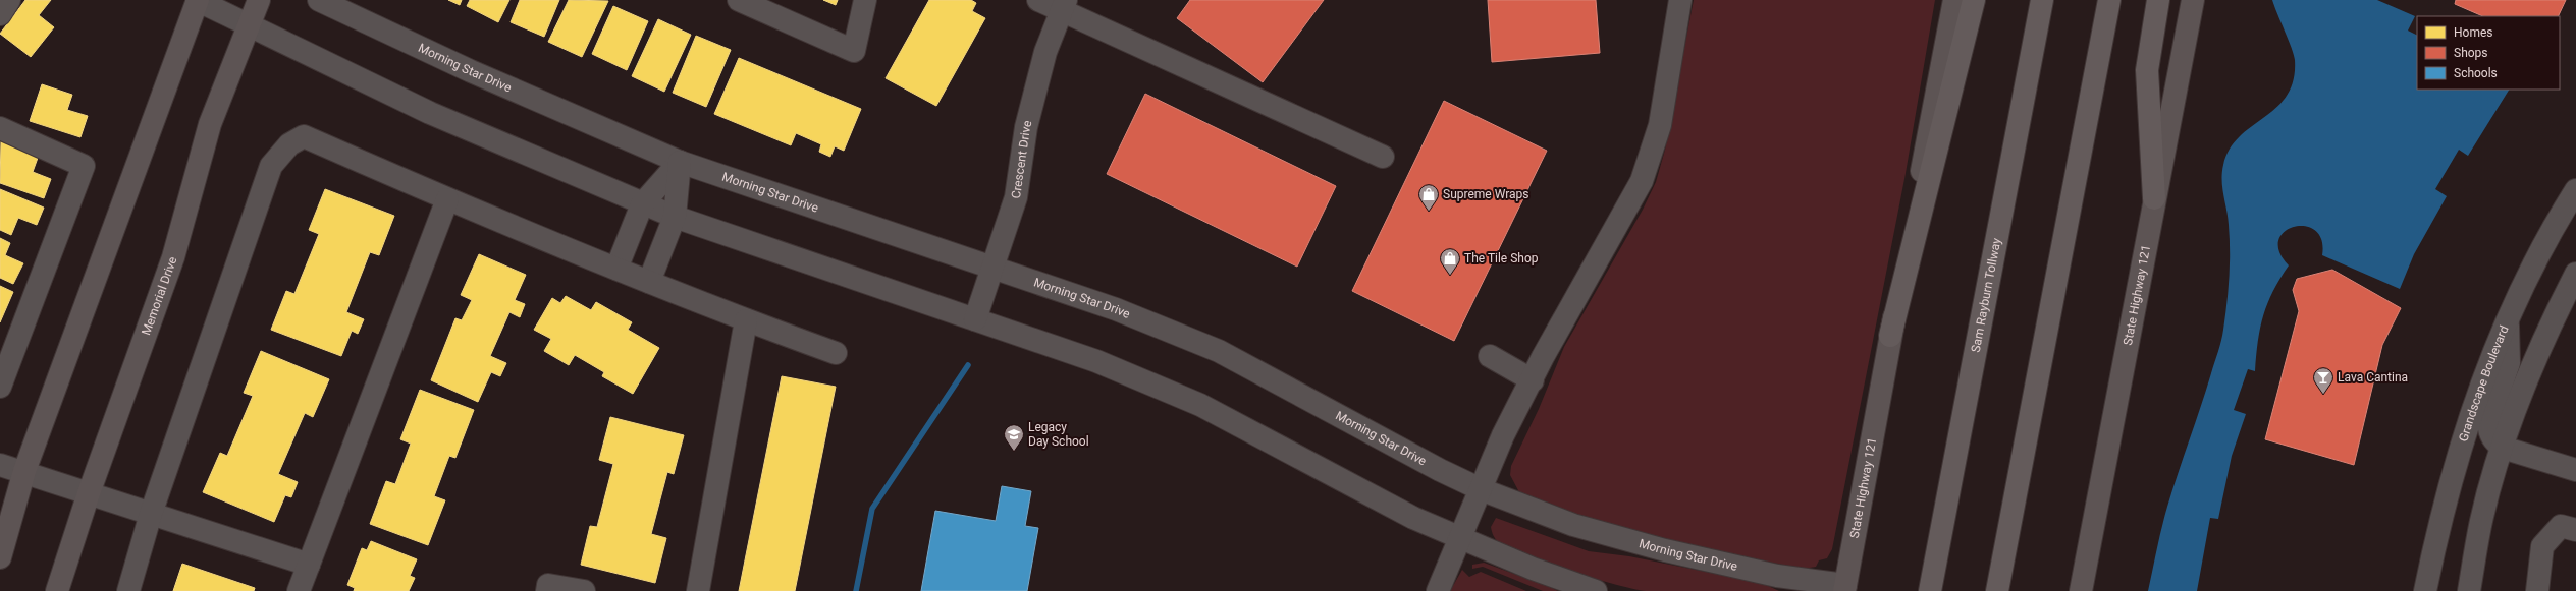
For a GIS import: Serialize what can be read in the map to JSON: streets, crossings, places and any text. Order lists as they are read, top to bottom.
{
  "streets": {
    "highway": ["Sam Rayburn Tollway"],
    "main road": ["State Highway 121", "Memorial Drive"],
    "street": ["Morning Star Drive", "Crescent Drive", "Grandscape Boulevard"]
  },
  "crossings": [
    ["Morning Star Drive", "Crescent Drive"],
    ["Morning Star Drive", "State Highway 121"]
  ],
  "places": {
    "shop": ["Supreme Wraps", "The Tile Shop"],
    "bar": ["Lava Cantina"],
    "school or university": ["Legacy Day School"]
  },
  "legend": ["Homes", "Shops", "Schools"]
}
